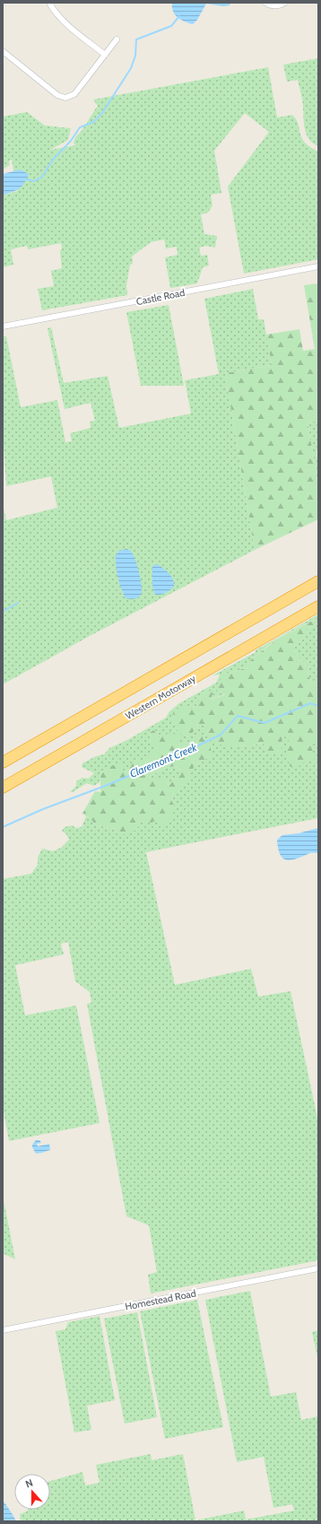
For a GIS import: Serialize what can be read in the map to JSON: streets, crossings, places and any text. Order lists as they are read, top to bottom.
{
  "streets": {
    "highway": ["Western Motorway"],
    "street": ["Castle Road", "Homestead Road"]
  },
  "water": ["Claremont Creek"],
  "north": "top"
}
